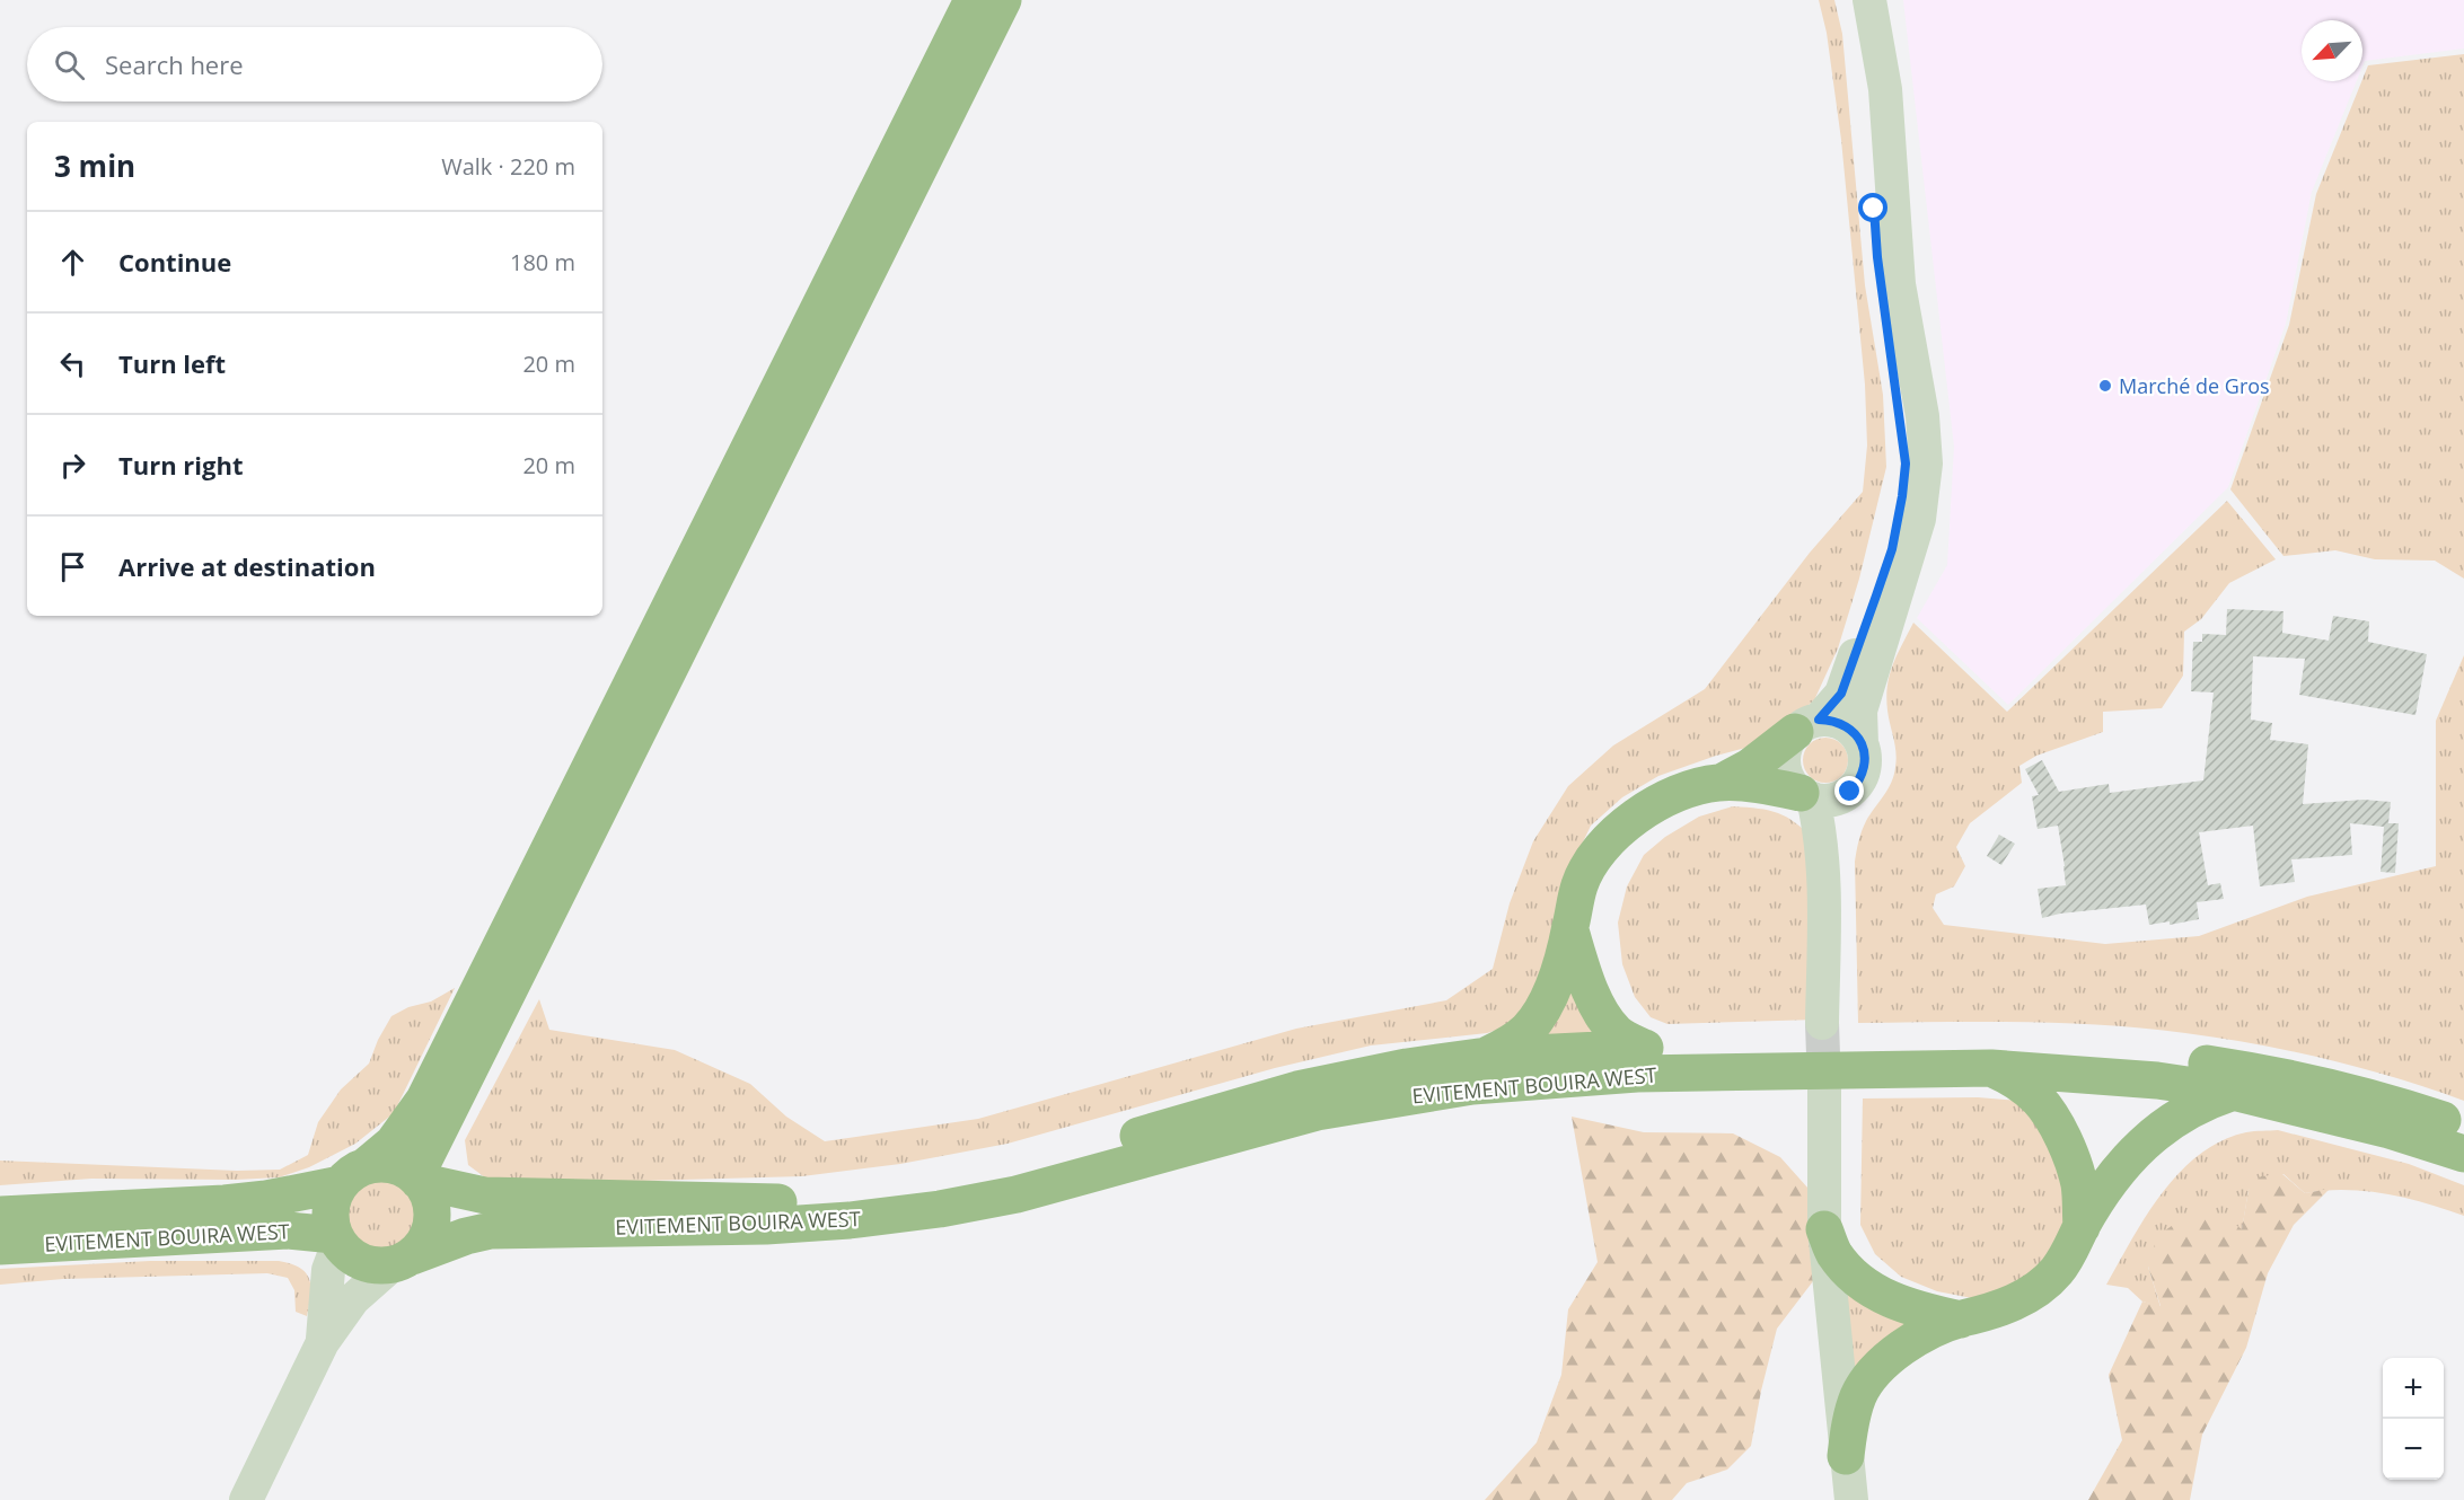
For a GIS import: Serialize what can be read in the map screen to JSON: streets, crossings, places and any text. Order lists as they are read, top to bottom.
{
  "streets": {
    "highway": ["EVITEMENT BOUIRA WEST"]
  },
  "places": ["Marché de Gros"],
  "north": "bottom left",
  "page": {
    "search": "Search here",
    "heading": ["3 min", "Walk · 220 m"],
    "list": [
      ["Continue", "180 m"],
      ["Turn left", "20 m"],
      ["Turn right", "20 m"],
      "Arrive at destination"
    ],
    "map_buttons": ["+", "−"]
  }
}
